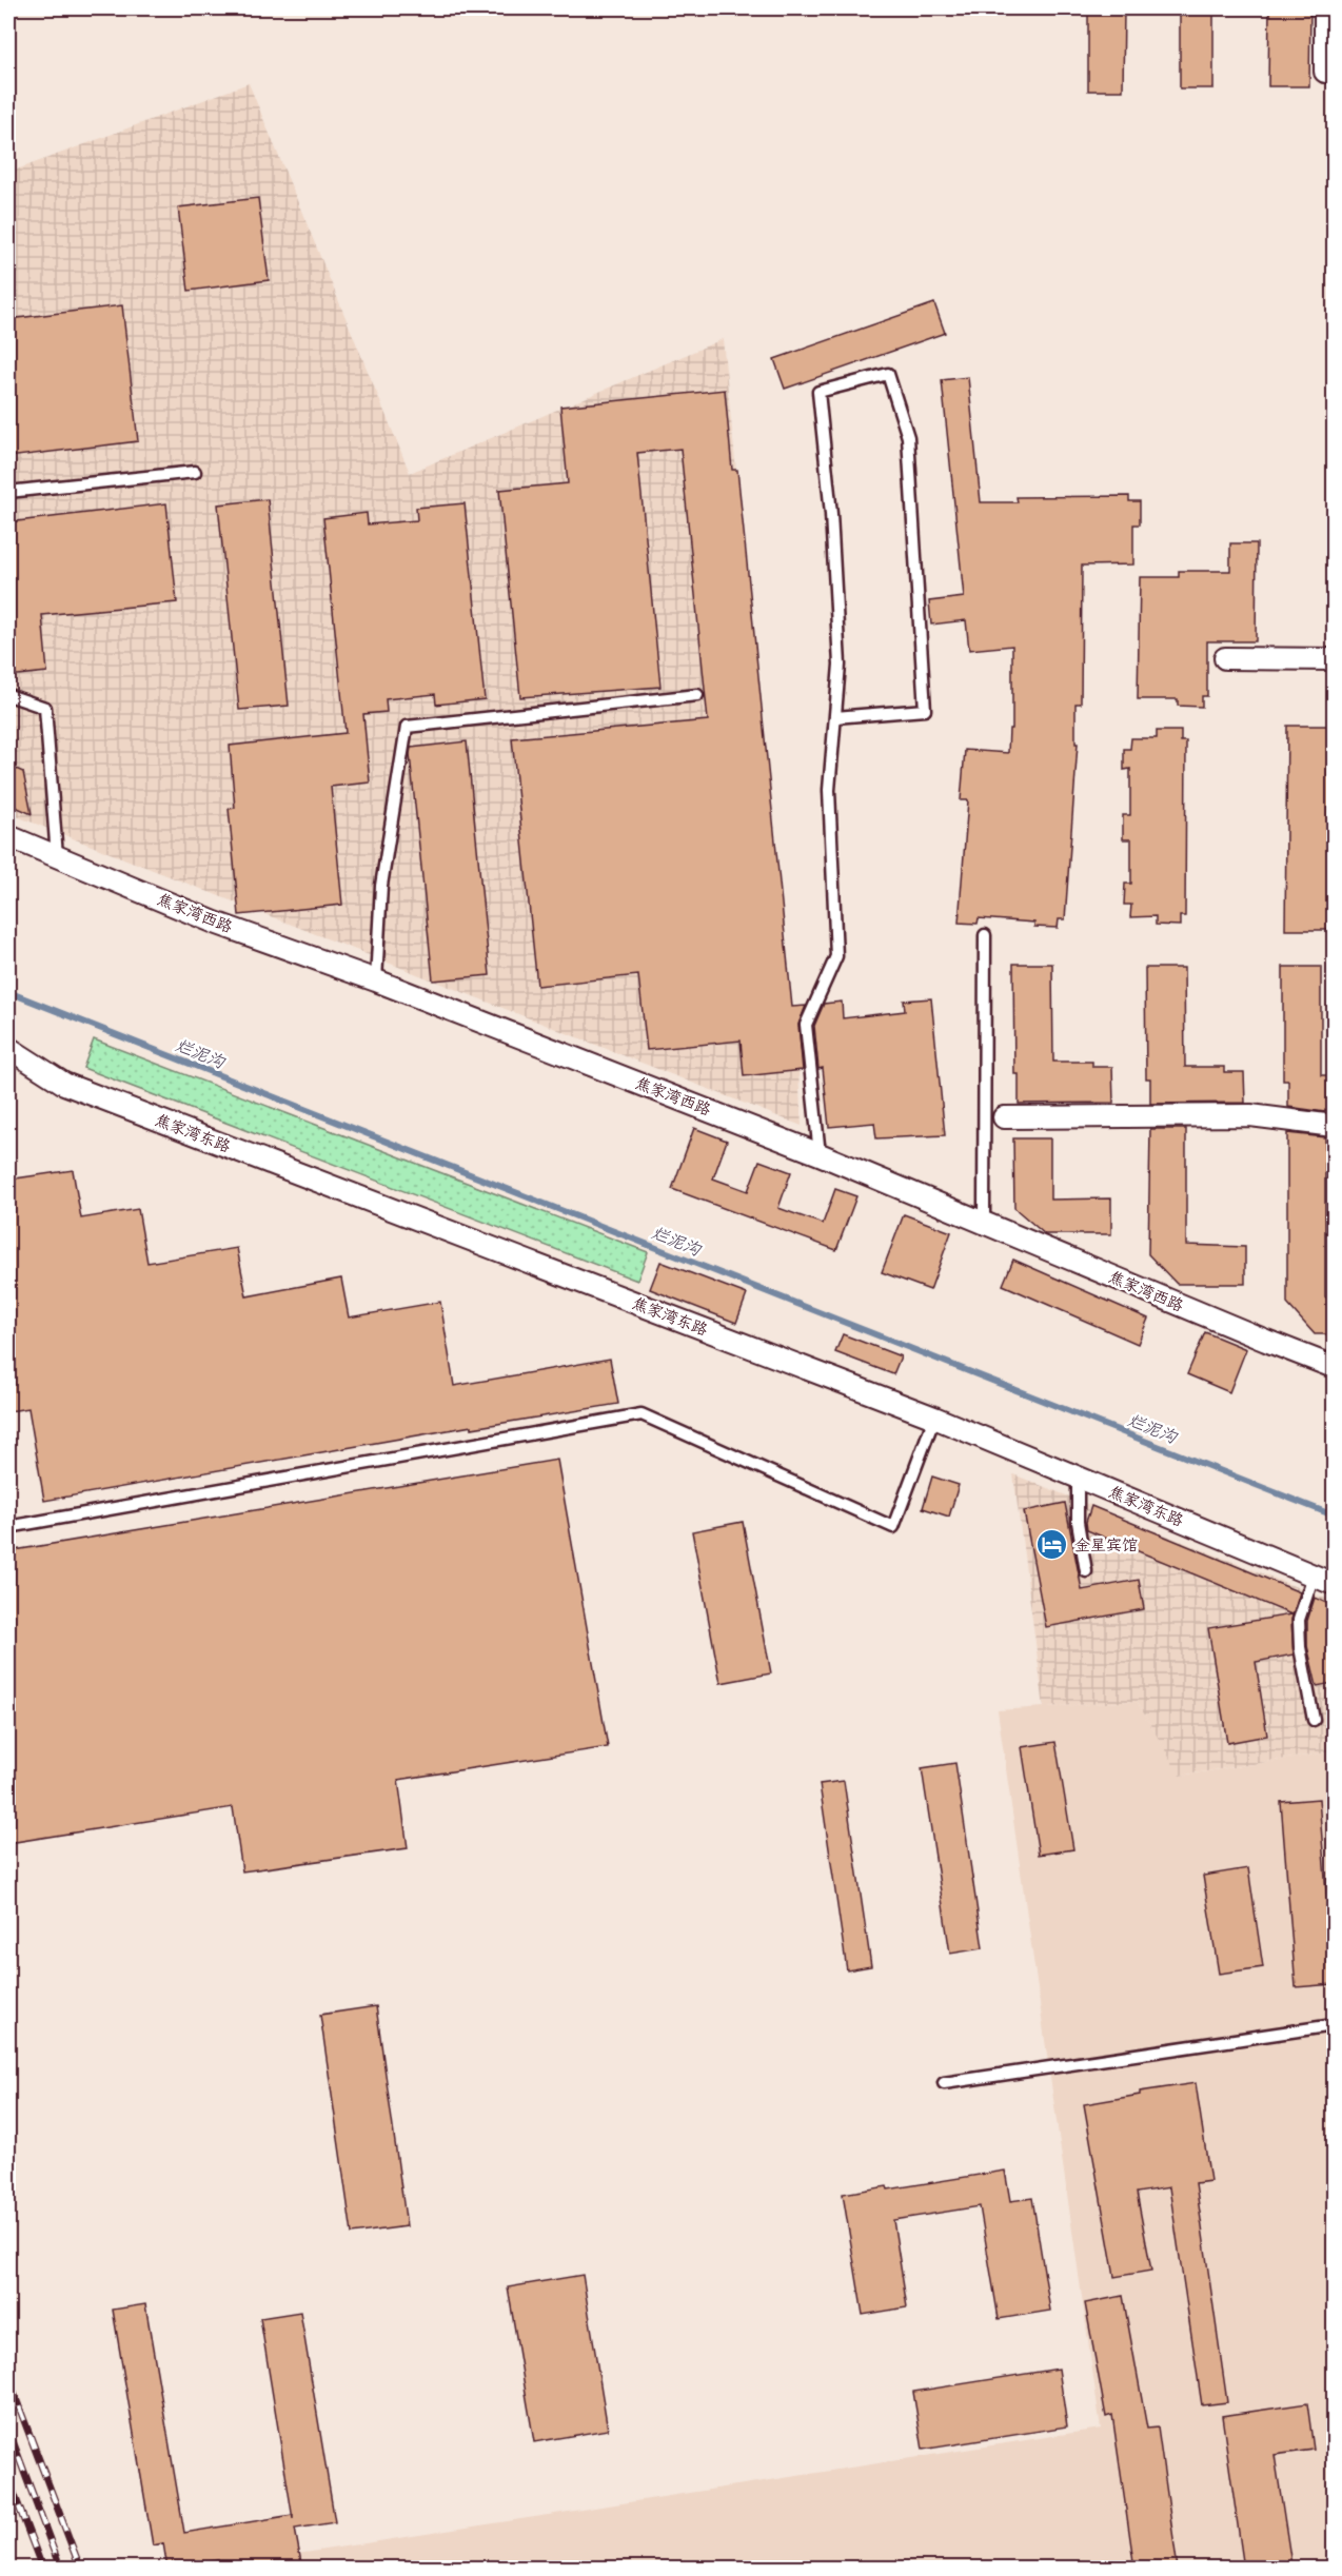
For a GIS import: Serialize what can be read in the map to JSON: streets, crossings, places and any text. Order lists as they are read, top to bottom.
{
  "streets": {
    "street": ["焦家湾西路", "焦家湾东路"]
  },
  "water": ["烂泥沟"],
  "places": {
    "hotel": ["金星宾馆"]
  }
}
